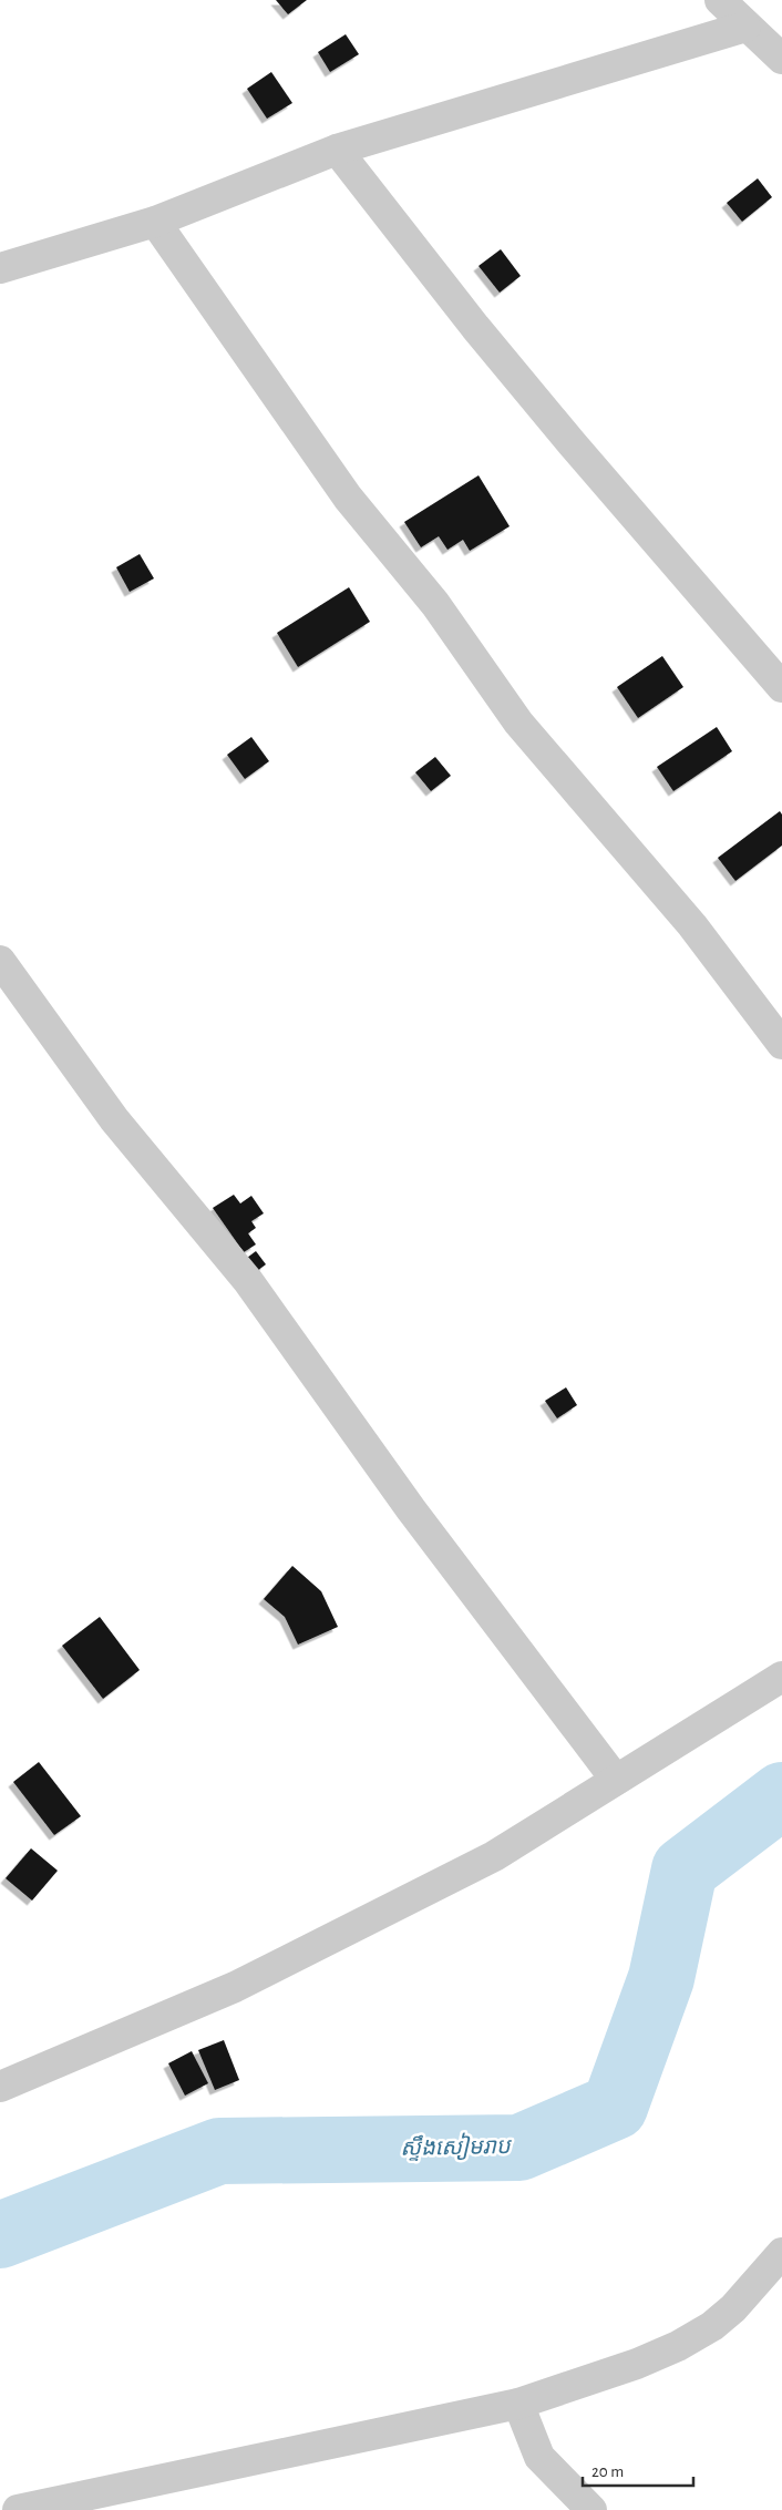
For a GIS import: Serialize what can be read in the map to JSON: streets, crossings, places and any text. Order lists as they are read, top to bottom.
{
  "water": ["ស្ទឹងសៀមរាប"],
  "scale_bar": "20 m"
}
